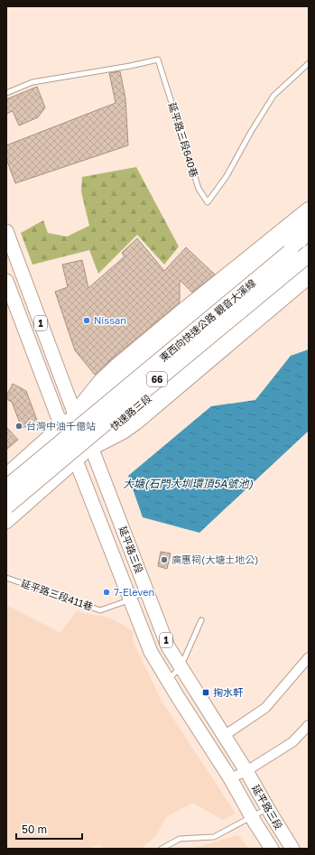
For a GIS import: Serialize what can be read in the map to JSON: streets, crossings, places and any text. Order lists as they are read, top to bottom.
{
  "streets": {
    "highway": ["東西向快速公路 觀音大溪線", "66"],
    "main road": ["1", "快速路三段", "延平路三段"],
    "lane": ["延平路三段640巷", "延平路三段411巷"]
  },
  "crossings": [
    ["東西向快速公路 觀音大溪線", "快速路三段"],
    ["66", "延平路三段"],
    ["快速路三段", "延平路三段"],
    ["延平路三段", "延平路三段411巷"]
  ],
  "water": ["大塘(石門大圳環頂5A號池)"],
  "places": {
    "other": [
      "Nissan",
      "台灣中油千億站",
      "廣惠祠(大塘土地公)",
      "7-Eleven"
    ],
    "transit": ["掬水軒"]
  },
  "scale_bar": "50 m"
}
